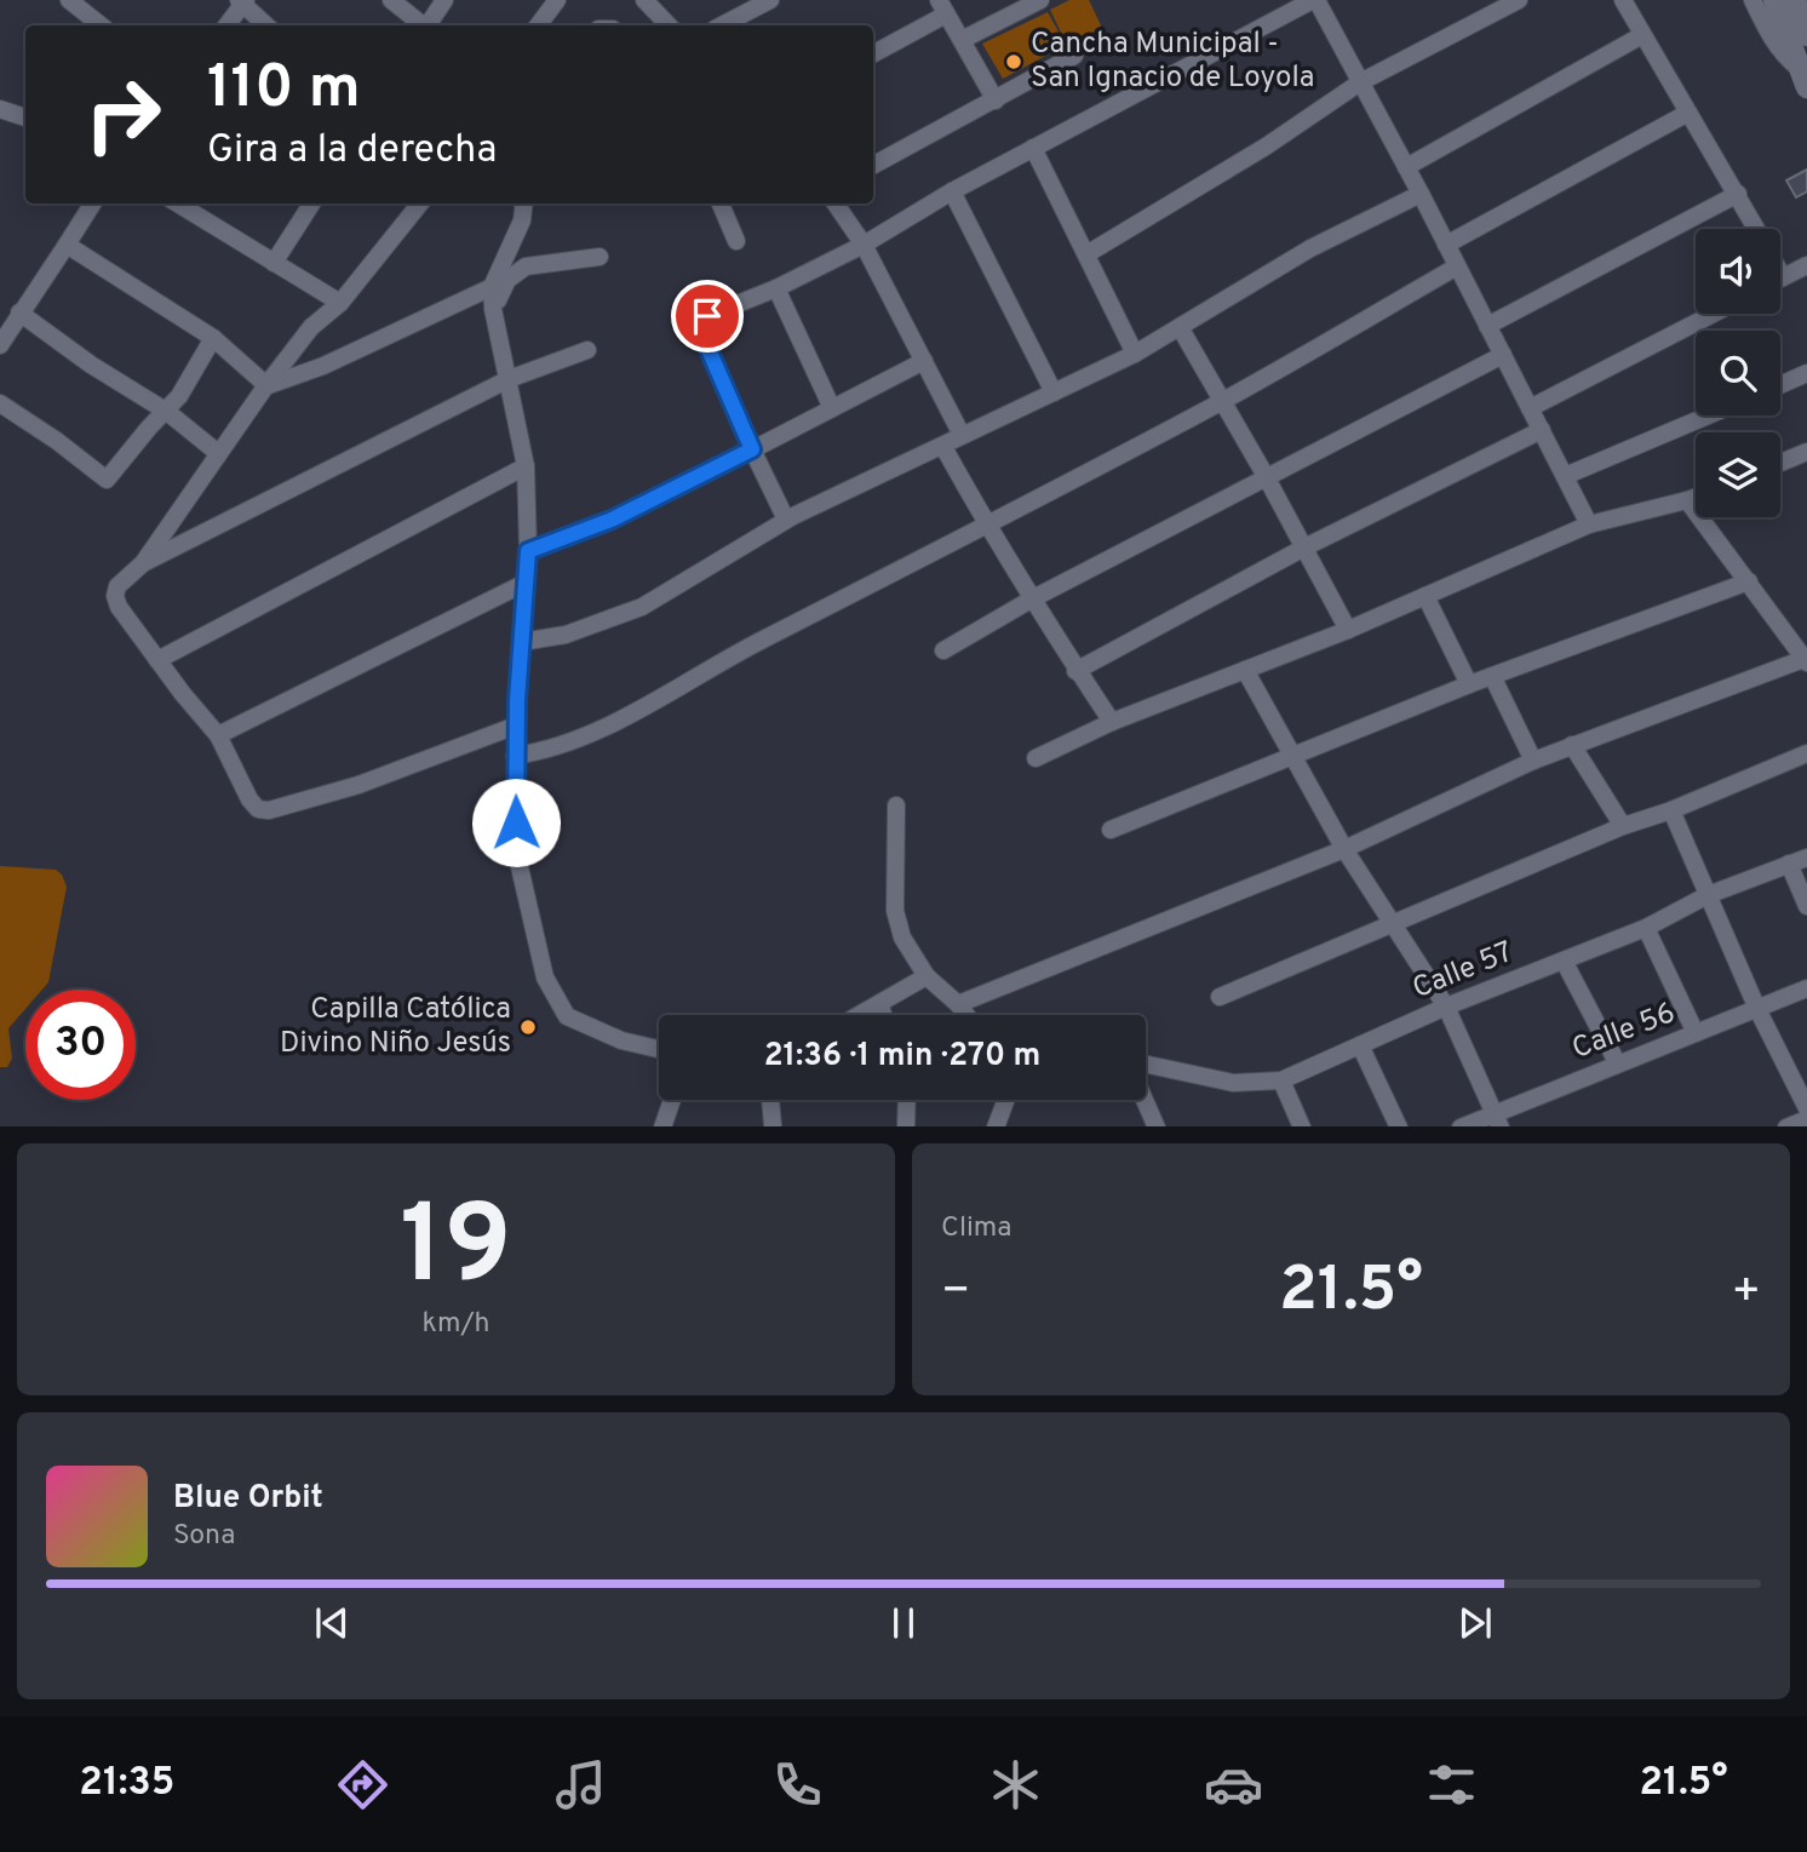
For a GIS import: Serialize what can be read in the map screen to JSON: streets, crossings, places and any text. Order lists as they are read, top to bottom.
{
  "streets": {
    "street": ["Calle 57", "Calle 56"]
  },
  "places": ["Cancha Municipal - San Ignacio de Loyola", "Capilla Católica Divino Niño Jesús"],
  "page": {
    "turn": ["110 m", "Gira a la derecha"],
    "limit": "30",
    "trip": "21:36 · 1 min · 270 m",
    "tile": [
      ["19", "km/h"],
      "Clima"
    ],
    "heat": ["−", "21.5°", "+"],
    "song": ["Blue Orbit", "Sona"],
    "tabs": ["21:35", "21.5°"]
  }
}
